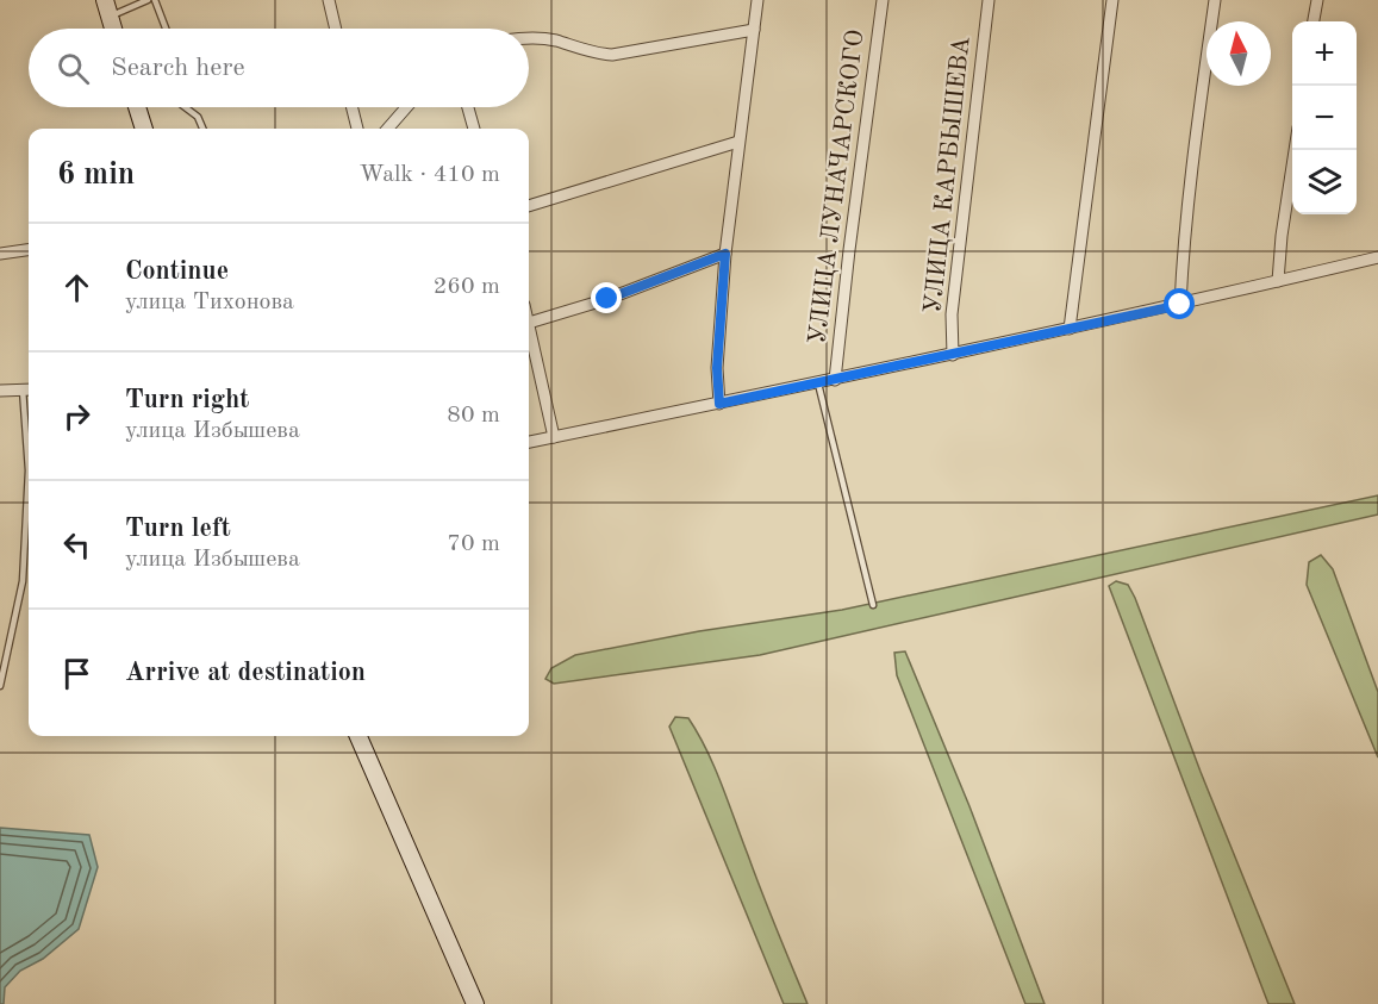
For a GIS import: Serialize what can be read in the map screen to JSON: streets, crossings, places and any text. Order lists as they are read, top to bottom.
{
  "streets": {
    "street": ["УЛИЦА КАРБЫШЕВА", "УЛИЦА ЛУНАЧАРСКОГО"]
  },
  "north": "top",
  "page": {
    "map_buttons": ["+", "−"],
    "search": "Search here",
    "heading": ["6 min", "Walk · 410 m"],
    "list": [
      ["Continue", "улица Тихонова", "260 m"],
      ["Turn right", "улица Избышева", "80 m"],
      ["Turn left", "улица Избышева", "70 m"],
      "Arrive at destination"
    ]
  }
}
